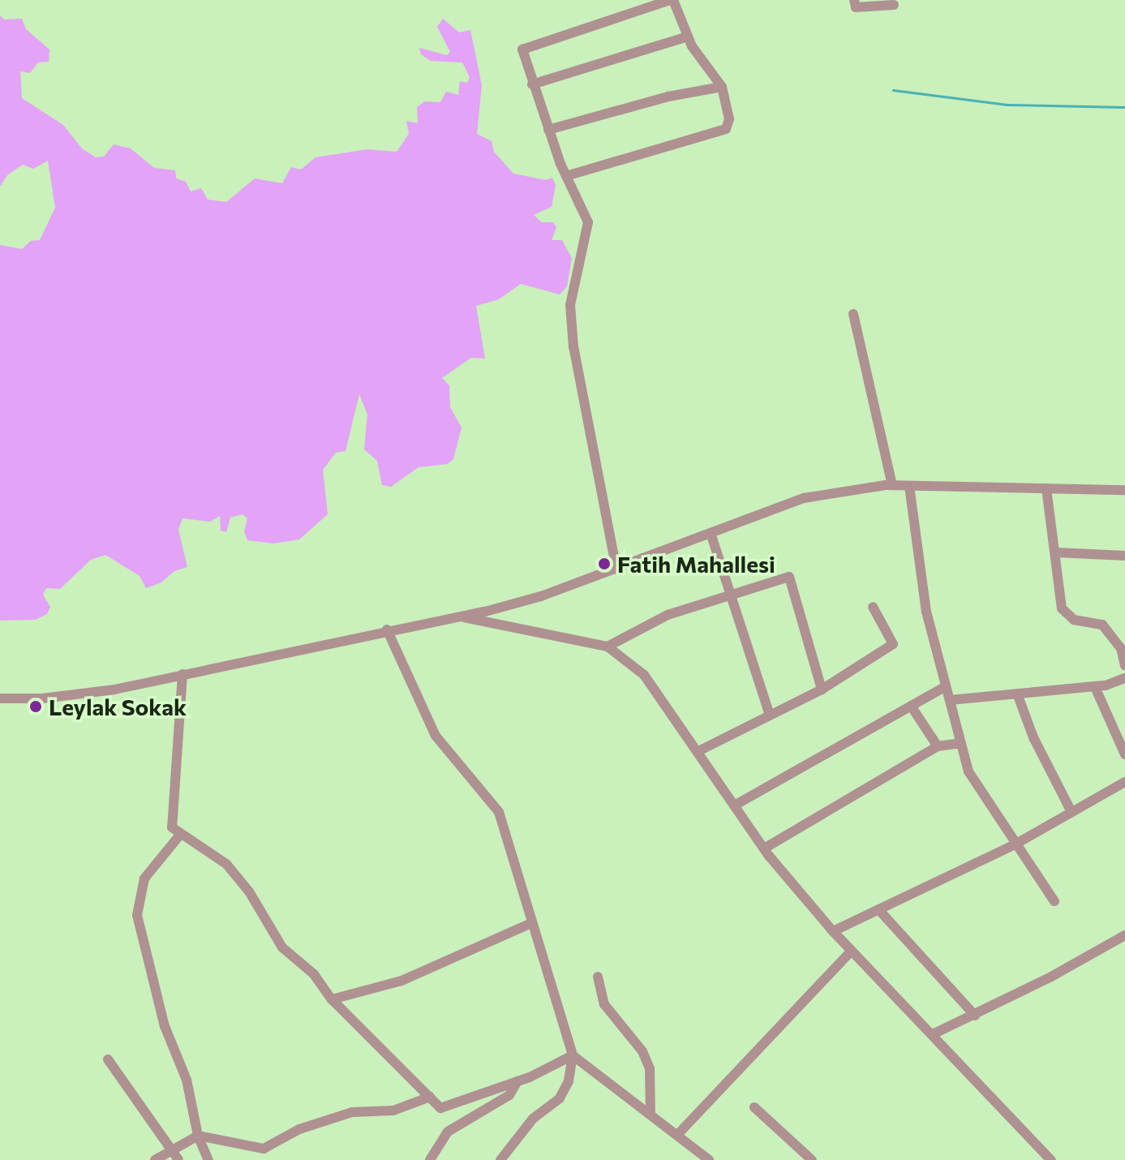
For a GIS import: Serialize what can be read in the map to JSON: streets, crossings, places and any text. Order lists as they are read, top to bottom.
{
  "places": ["Fatih Mahallesi", "Leylak Sokak"]
}
